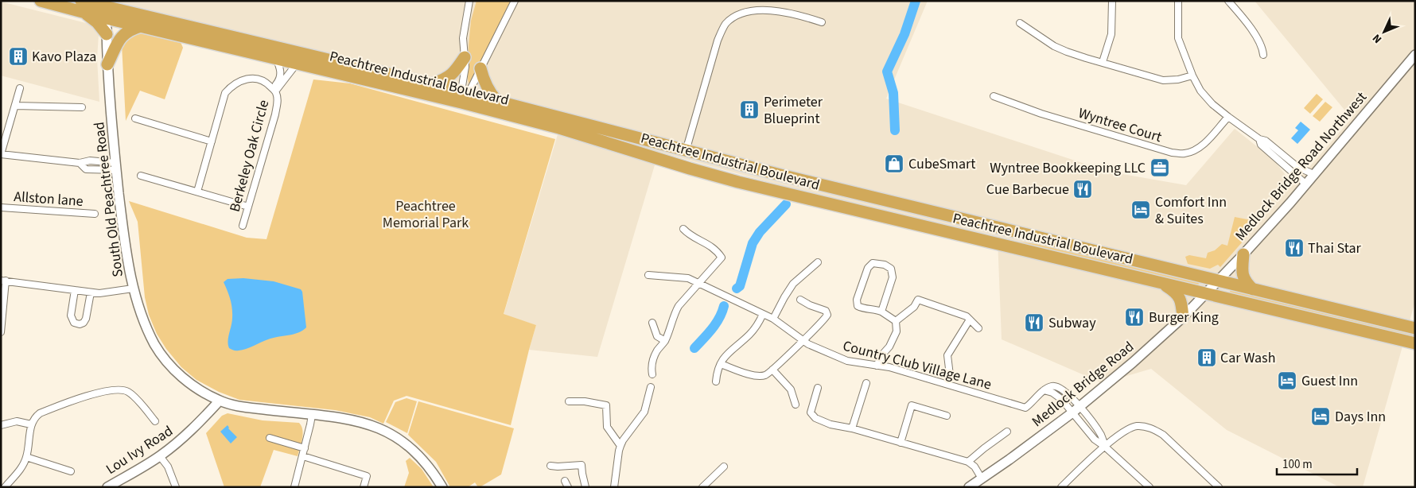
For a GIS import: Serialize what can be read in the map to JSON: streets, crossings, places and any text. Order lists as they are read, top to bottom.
{
  "streets": {
    "highway": ["Peachtree Industrial Boulevard"],
    "street": [
      "Wyntree Court",
      "Berkeley Oak Circle",
      "Medlock Bridge Road Northwest",
      "Allston lane",
      "South Old Peachtree Road",
      "Country Club Village Lane",
      "Medlock Bridge Road",
      "Lou Ivy Road"
    ]
  },
  "crossings": [
    ["Peachtree Industrial Boulevard", "Berkeley Oak Circle"],
    ["Peachtree Industrial Boulevard", "Medlock Bridge Road Northwest"],
    ["Peachtree Industrial Boulevard", "South Old Peachtree Road"],
    ["Peachtree Industrial Boulevard", "Medlock Bridge Road"],
    ["Medlock Bridge Road Northwest", "Medlock Bridge Road"],
    ["South Old Peachtree Road", "Lou Ivy Road"]
  ],
  "parks": ["Peachtree Memorial Park"],
  "places": {
    "building": ["Kavo Plaza", "Perimeter Blueprint", "Car Wash"],
    "shop": ["CubeSmart"],
    "office": ["Wyntree Bookkeeping LLC"],
    "restaurant": [
      "Cue Barbecue",
      "Thai Star",
      "Burger King",
      "Subway"
    ],
    "hotel": ["Comfort Inn & Suites", "Guest Inn", "Days Inn"]
  },
  "scale_bar": "100 m",
  "north": "bottom left"
}
